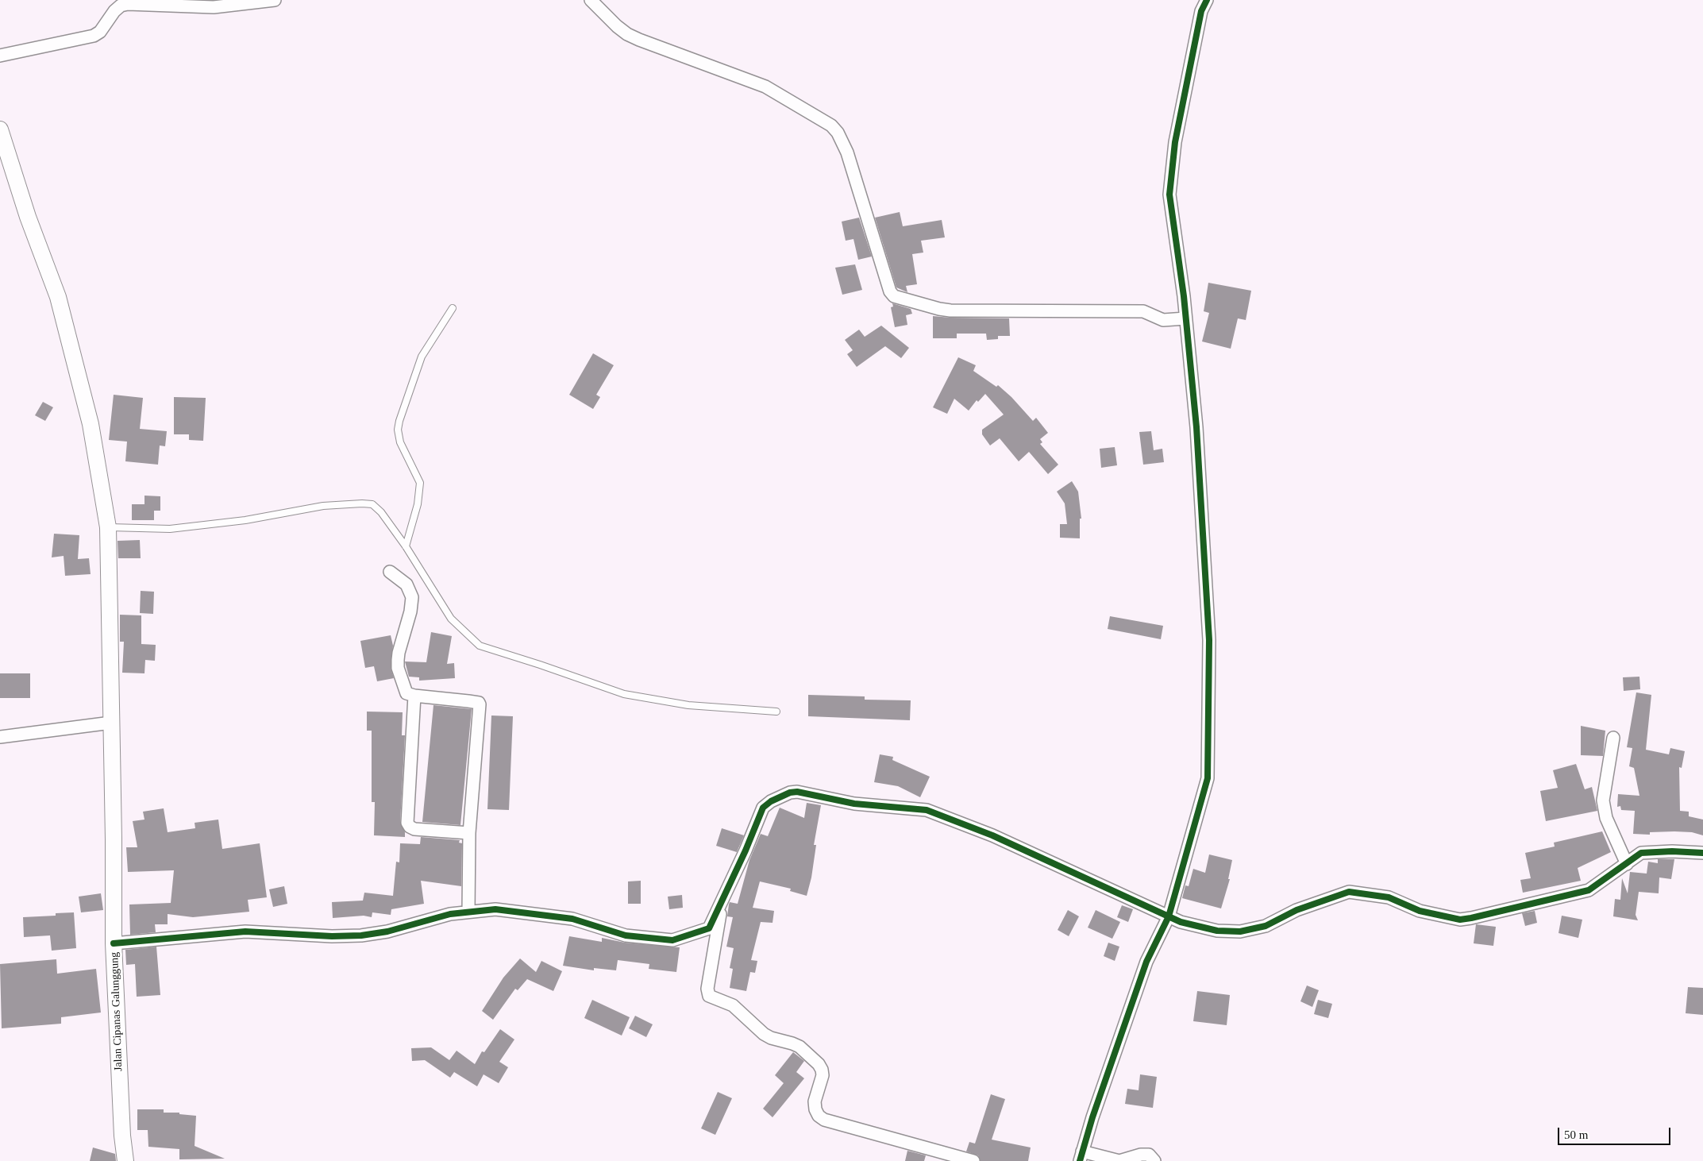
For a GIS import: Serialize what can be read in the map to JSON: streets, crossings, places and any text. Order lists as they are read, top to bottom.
{
  "streets": {
    "street": ["Jalan Cipanas Galunggung"]
  },
  "scale_bar": "50 m"
}
